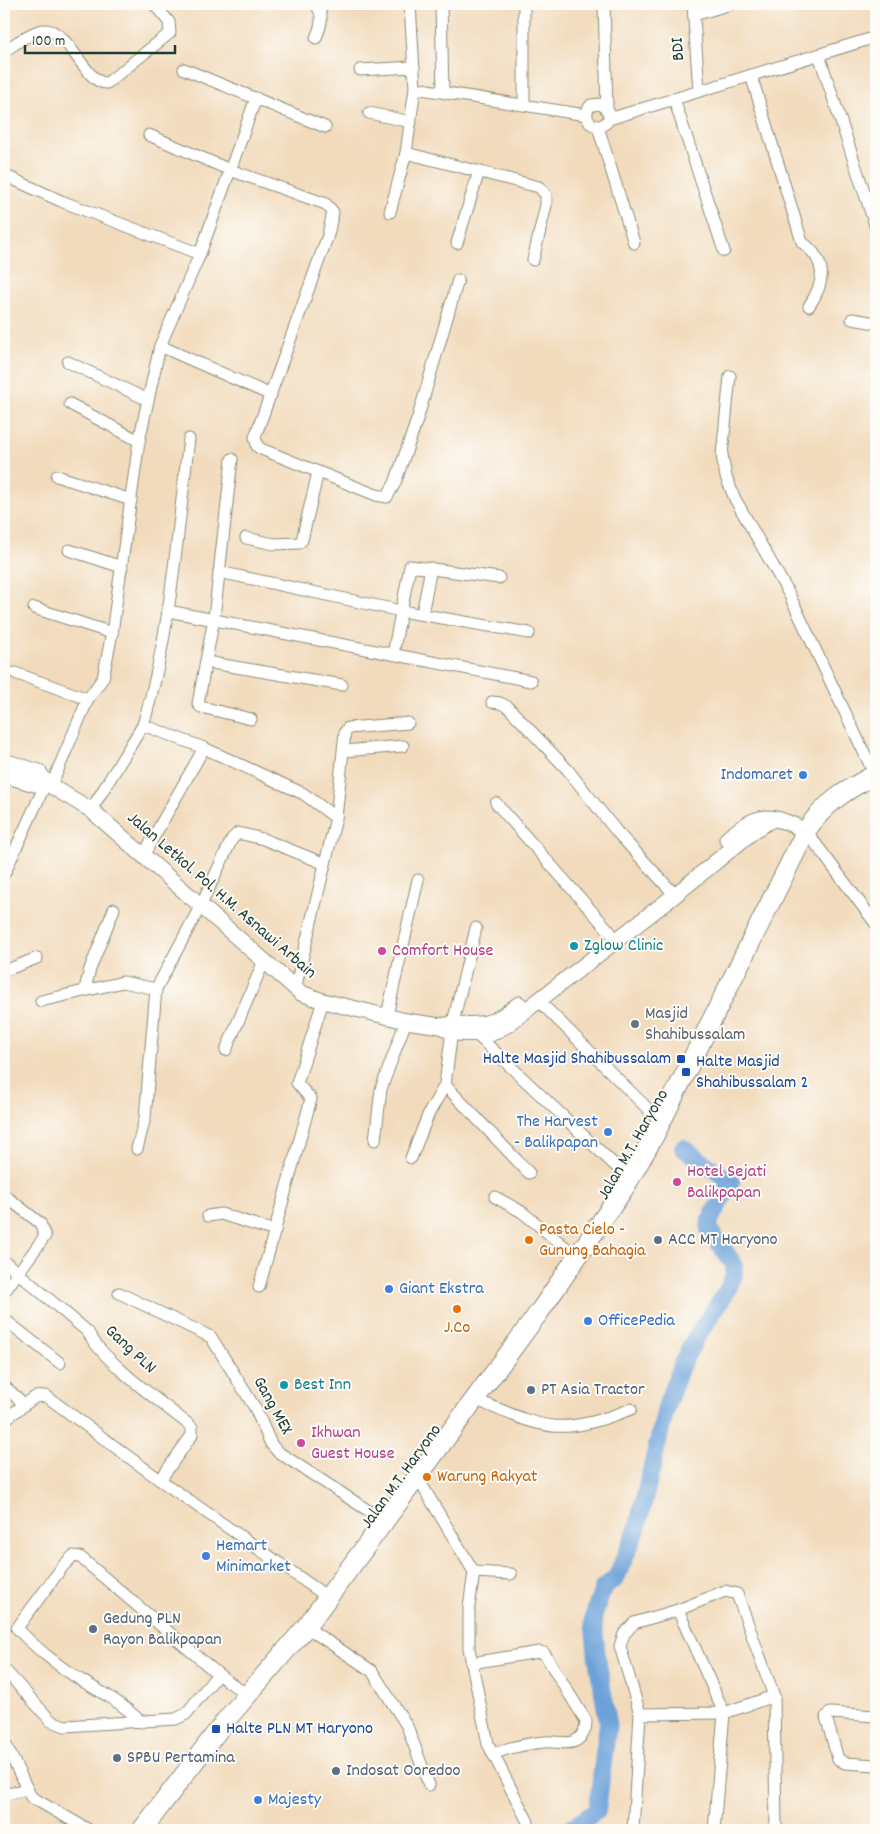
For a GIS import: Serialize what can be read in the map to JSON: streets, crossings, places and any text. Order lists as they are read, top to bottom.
{
  "streets": {
    "main road": ["Jalan M.T. Haryono"],
    "street": [
      "BDI",
      "Jalan Letkol. Pol. H.M. Asnawi Arbain",
      "Gang PLN",
      "Gang MEX"
    ]
  },
  "crossings": [
    ["Jalan Letkol. Pol. H.M. Asnawi Arbain", "Jalan M.T. Haryono"],
    ["Jalan M.T. Haryono", "Gang MEX"]
  ],
  "places": {
    "other": [
      "Indomaret",
      "Zglow Clinic",
      "Comfort House",
      "Masjid Shahibussalam",
      "The Harvest - Balikpapan",
      "Hotel Sejati Balikpapan",
      "Pasta Cielo - Gunung Bahagia",
      "ACC MT Haryono",
      "Giant Ekstra",
      "J.Co",
      "OfficePedia",
      "Best Inn",
      "PT Asia Tractor",
      "Ikhwan Guest House",
      "Warung Rakyat",
      "Hemart Minimarket",
      "Gedung PLN Rayon Balikpapan",
      "SPBU Pertamina",
      "Indosat Ooredoo",
      "Majesty"
    ],
    "transit": ["Halte Masjid Shahibussalam", "Halte Masjid Shahibussalam 2", "Halte PLN MT Haryono"]
  },
  "scale_bar": "100 m"
}
